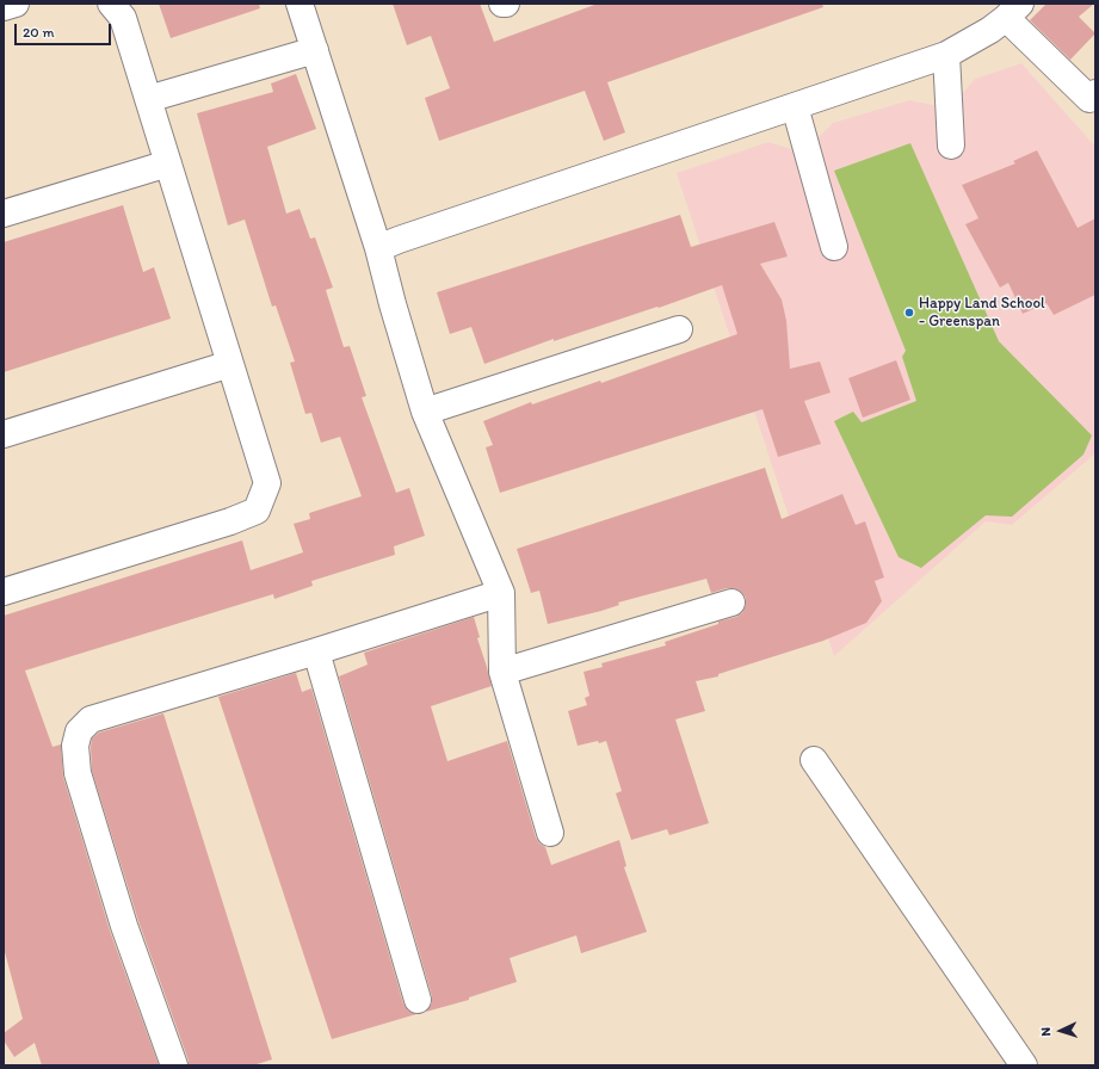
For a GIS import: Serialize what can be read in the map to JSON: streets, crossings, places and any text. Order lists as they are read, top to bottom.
{
  "places": ["Happy Land School - Greenspan"],
  "scale_bar": "20 m",
  "north": "left"
}
